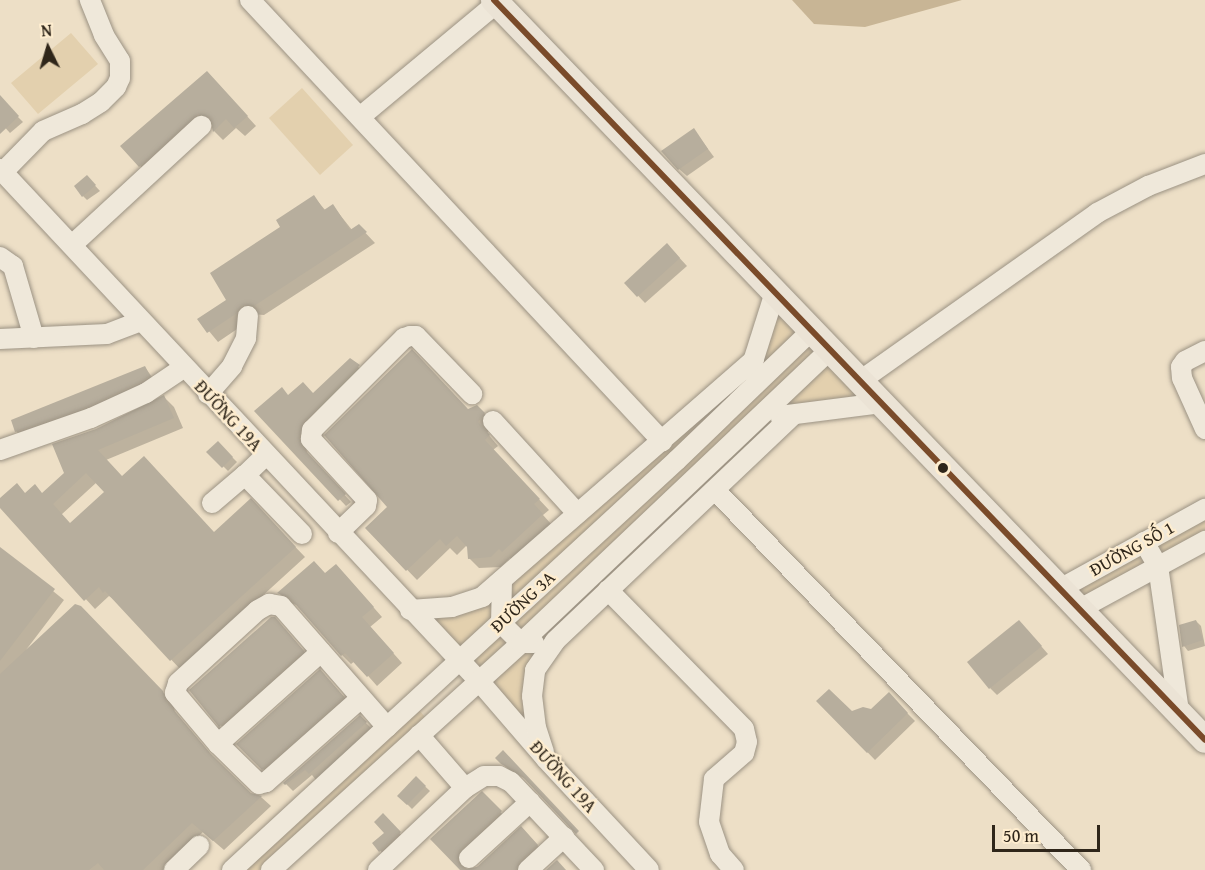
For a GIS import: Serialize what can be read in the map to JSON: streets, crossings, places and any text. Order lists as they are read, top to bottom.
{
  "streets": {
    "street": ["ĐƯỜNG 19A", "ĐƯỜNG SỐ 1", "ĐƯỜNG 3A"]
  },
  "crossings": [
    ["ĐƯỜNG 19A", "ĐƯỜNG 3A"]
  ],
  "scale_bar": "50 m",
  "north": "top"
}
